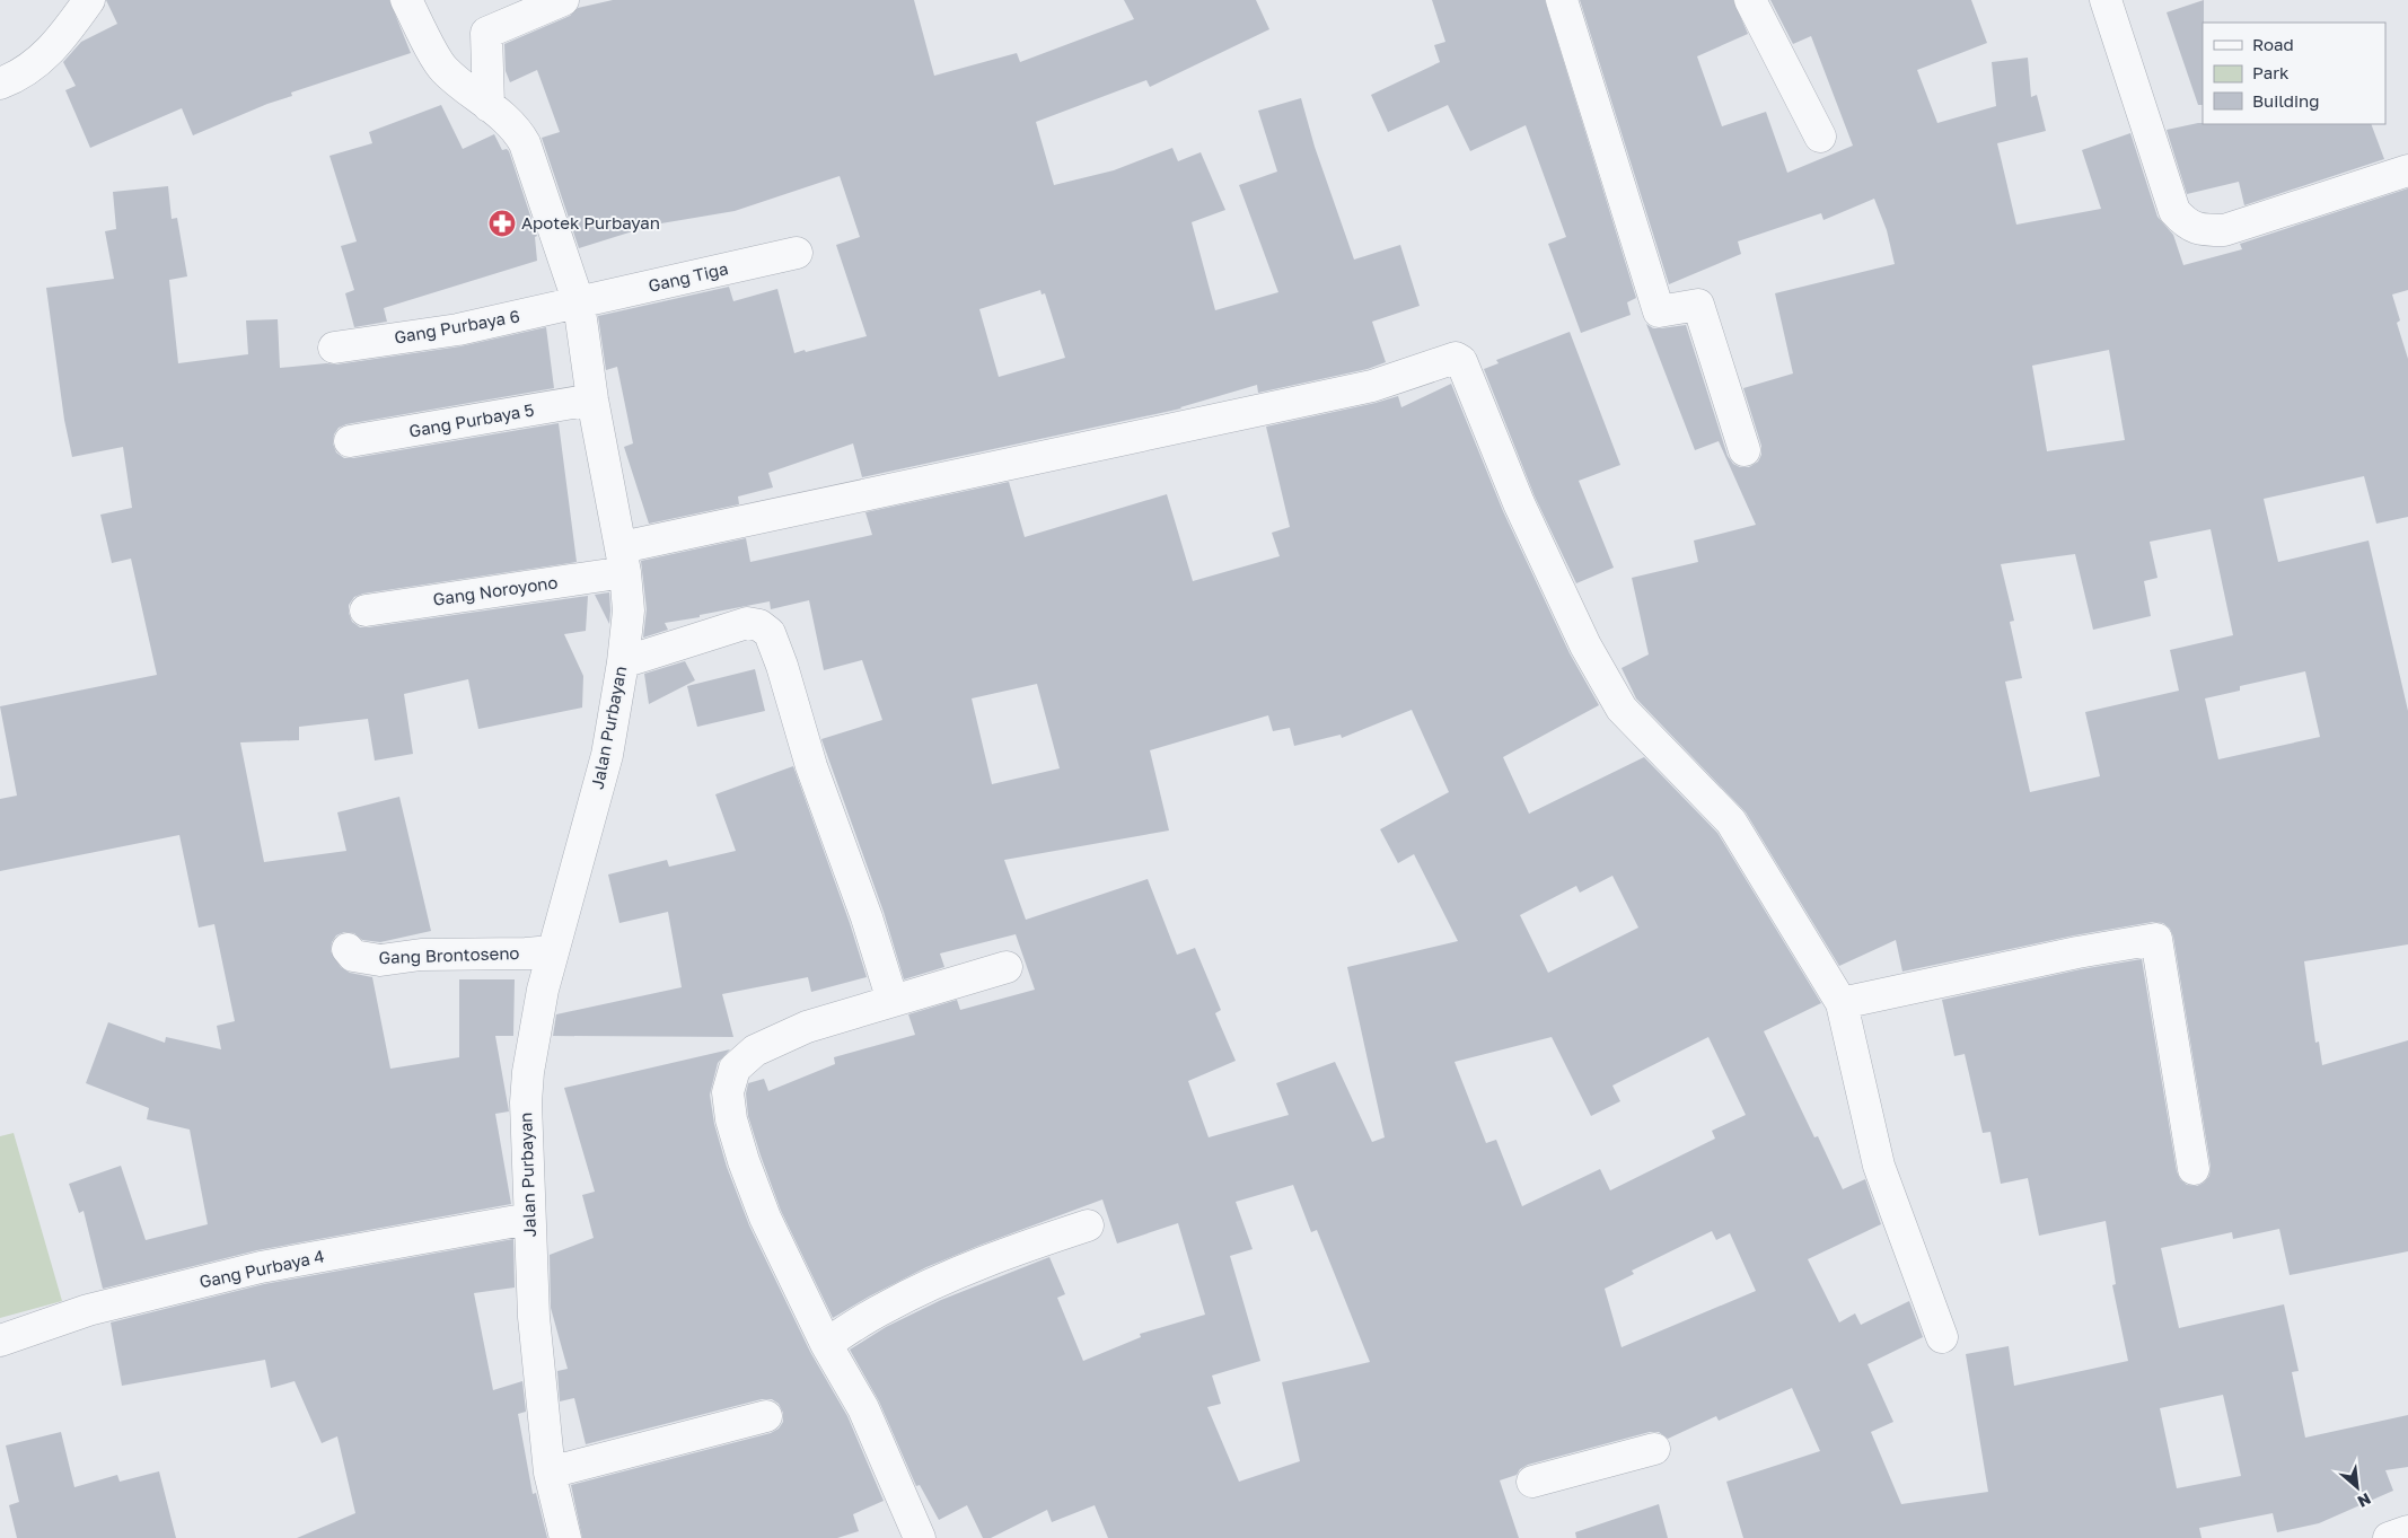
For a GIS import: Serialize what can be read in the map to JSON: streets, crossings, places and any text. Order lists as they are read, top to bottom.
{
  "streets": {
    "street": [
      "Gang Tiga",
      "Gang Purbaya 6",
      "Gang Purbaya 5",
      "Gang Noroyono",
      "Jalan Purbayan",
      "Gang Brontoseno",
      "Gang Purbaya 4"
    ]
  },
  "crossings": [
    ["Gang Tiga", "Gang Purbaya 6"],
    ["Gang Tiga", "Jalan Purbayan"],
    ["Gang Purbaya 6", "Jalan Purbayan"],
    ["Gang Purbaya 5", "Jalan Purbayan"],
    ["Gang Noroyono", "Jalan Purbayan"],
    ["Jalan Purbayan", "Gang Brontoseno"],
    ["Jalan Purbayan", "Gang Purbaya 4"]
  ],
  "places": {
    "pharmacy": ["Apotek Purbayan"]
  },
  "legend": ["Road", "Park", "Building"],
  "north": "bottom right"
}
